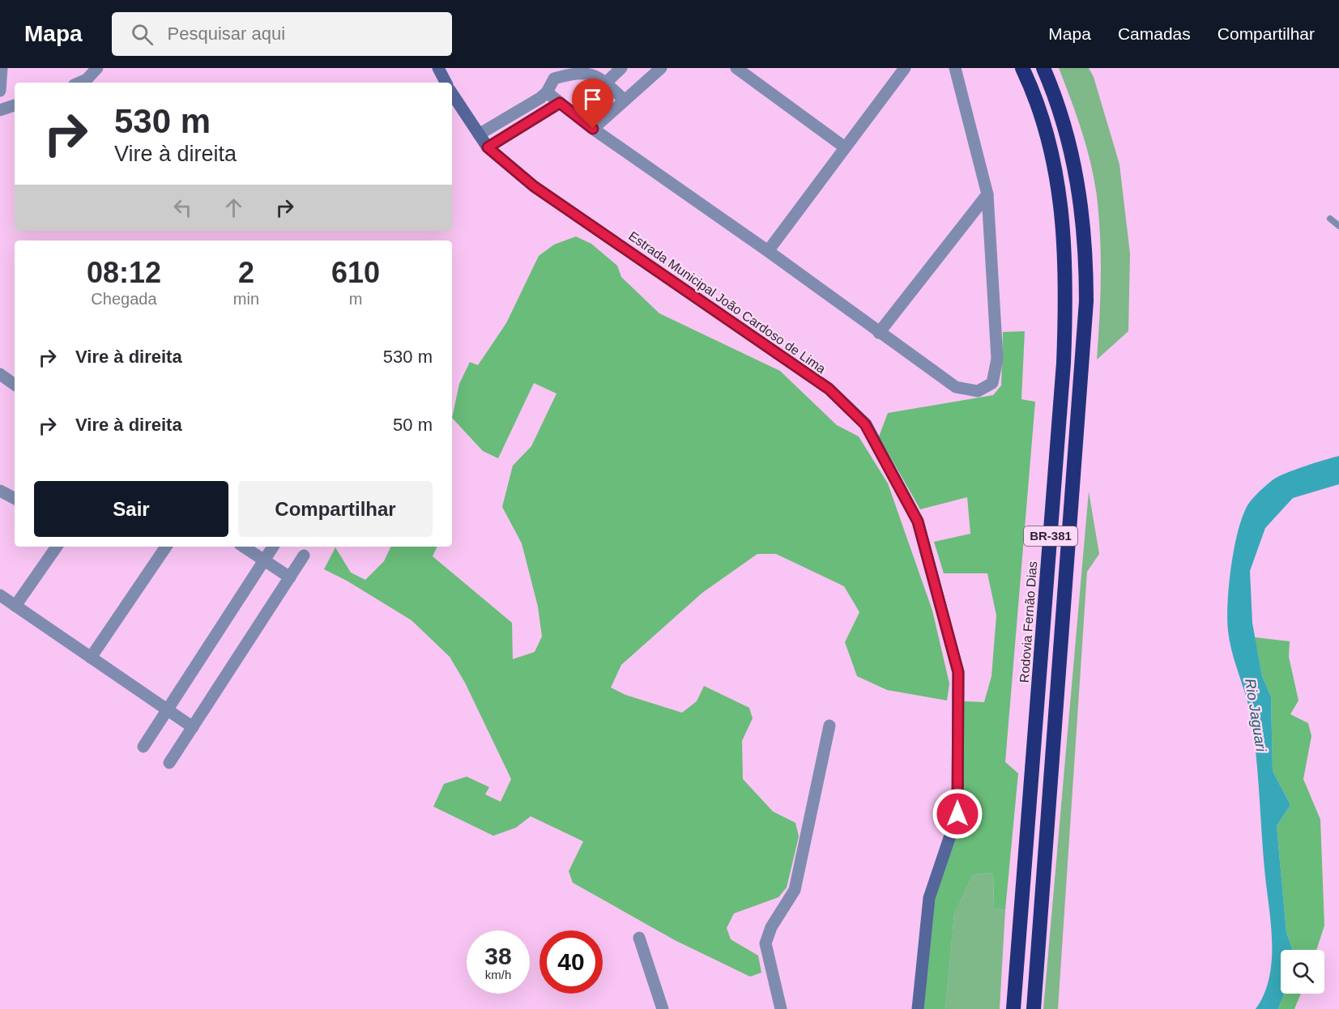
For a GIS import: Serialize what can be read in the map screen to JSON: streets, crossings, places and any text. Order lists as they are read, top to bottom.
{
  "streets": {
    "highway": ["BR-381", "Rodovia Fernão Dias"],
    "street": ["Estrada Municipal João Cardoso de Lima"]
  },
  "water": ["Rio Jaguari"],
  "page": {
    "header": "Mapa",
    "search": "Pesquisar aqui",
    "nav": ["Mapa", "Camadas", "Compartilhar"],
    "turn": ["530 m", "Vire à direita"],
    "eta": [
      "08:12",
      "Chegada",
      "2",
      "min",
      "610",
      "m"
    ],
    "list": [
      {
        "name": "Vire à direita",
        "value": "530 m"
      },
      {
        "name": "Vire à direita",
        "value": "50 m"
      }
    ],
    "buttons": ["Sair", "Compartilhar"],
    "speed": "38 km/h",
    "limit": "40"
  }
}
